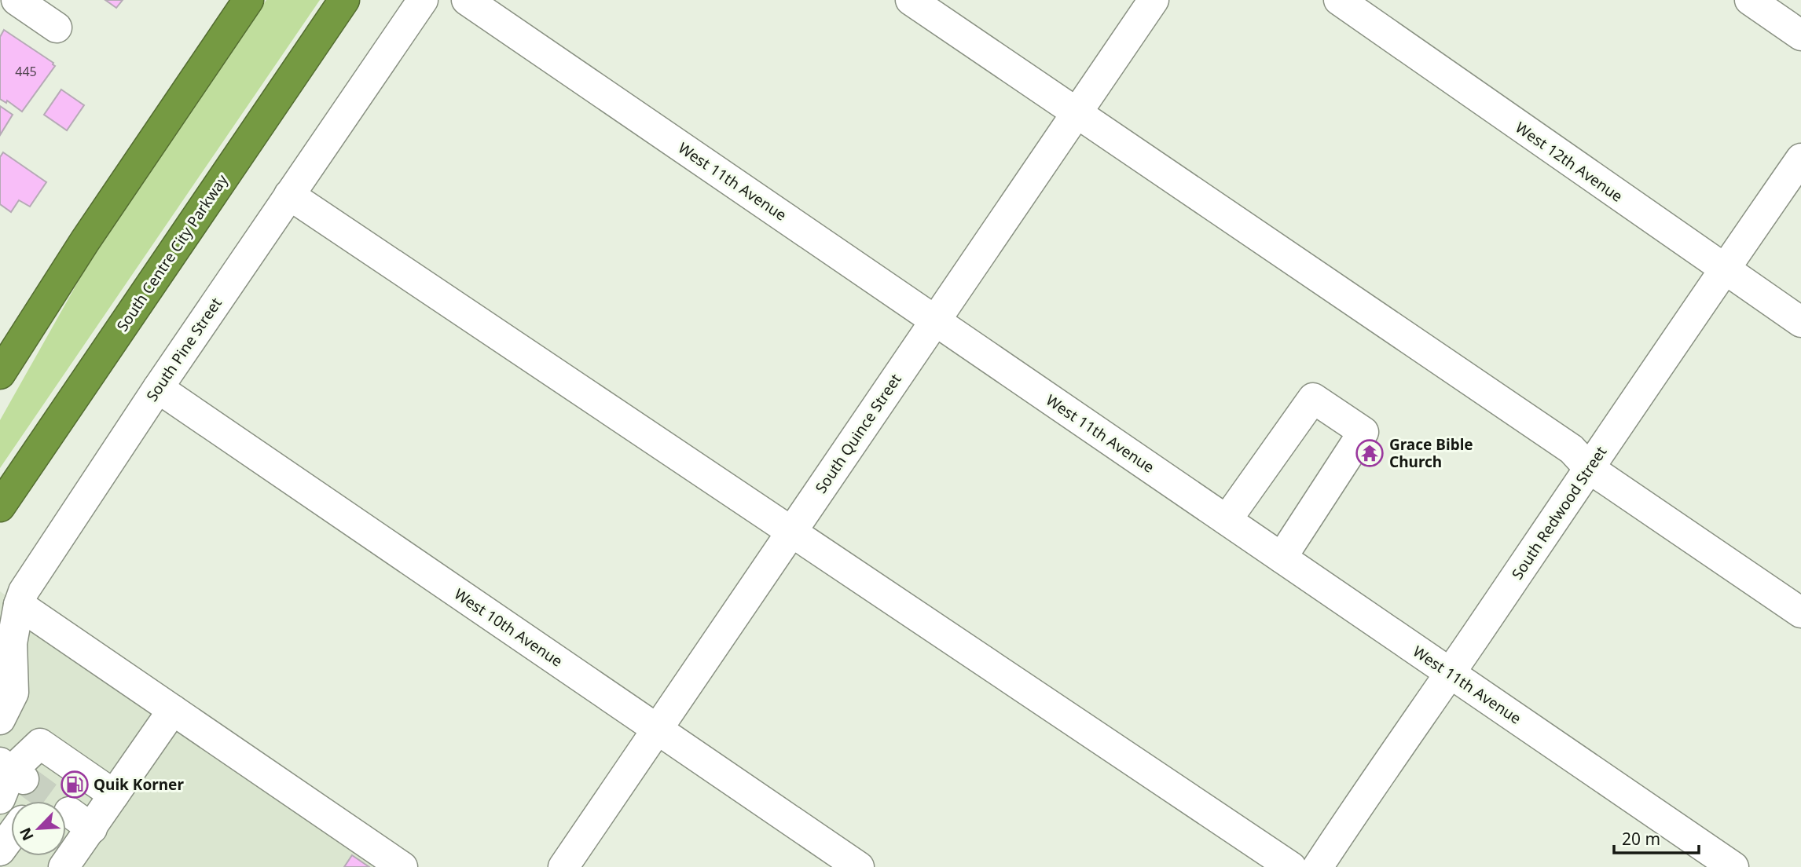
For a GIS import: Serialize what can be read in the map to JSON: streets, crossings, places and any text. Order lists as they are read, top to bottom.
{
  "streets": {
    "highway": ["South Centre City Parkway"],
    "street": [
      "West 12th Avenue",
      "West 11th Avenue",
      "South Pine Street",
      "South Quince Street",
      "South Redwood Street",
      "West 10th Avenue"
    ]
  },
  "crossings": [
    ["West 12th Avenue", "South Redwood Street"],
    ["West 11th Avenue", "South Quince Street"],
    ["West 11th Avenue", "South Redwood Street"],
    ["South Pine Street", "West 10th Avenue"],
    ["South Quince Street", "West 10th Avenue"]
  ],
  "places": {
    "temple": ["Grace Bible Church"],
    "fuel station": ["Quik Korner"]
  },
  "house_numbers": ["445"],
  "scale_bar": "20 m",
  "north": "bottom left"
}
